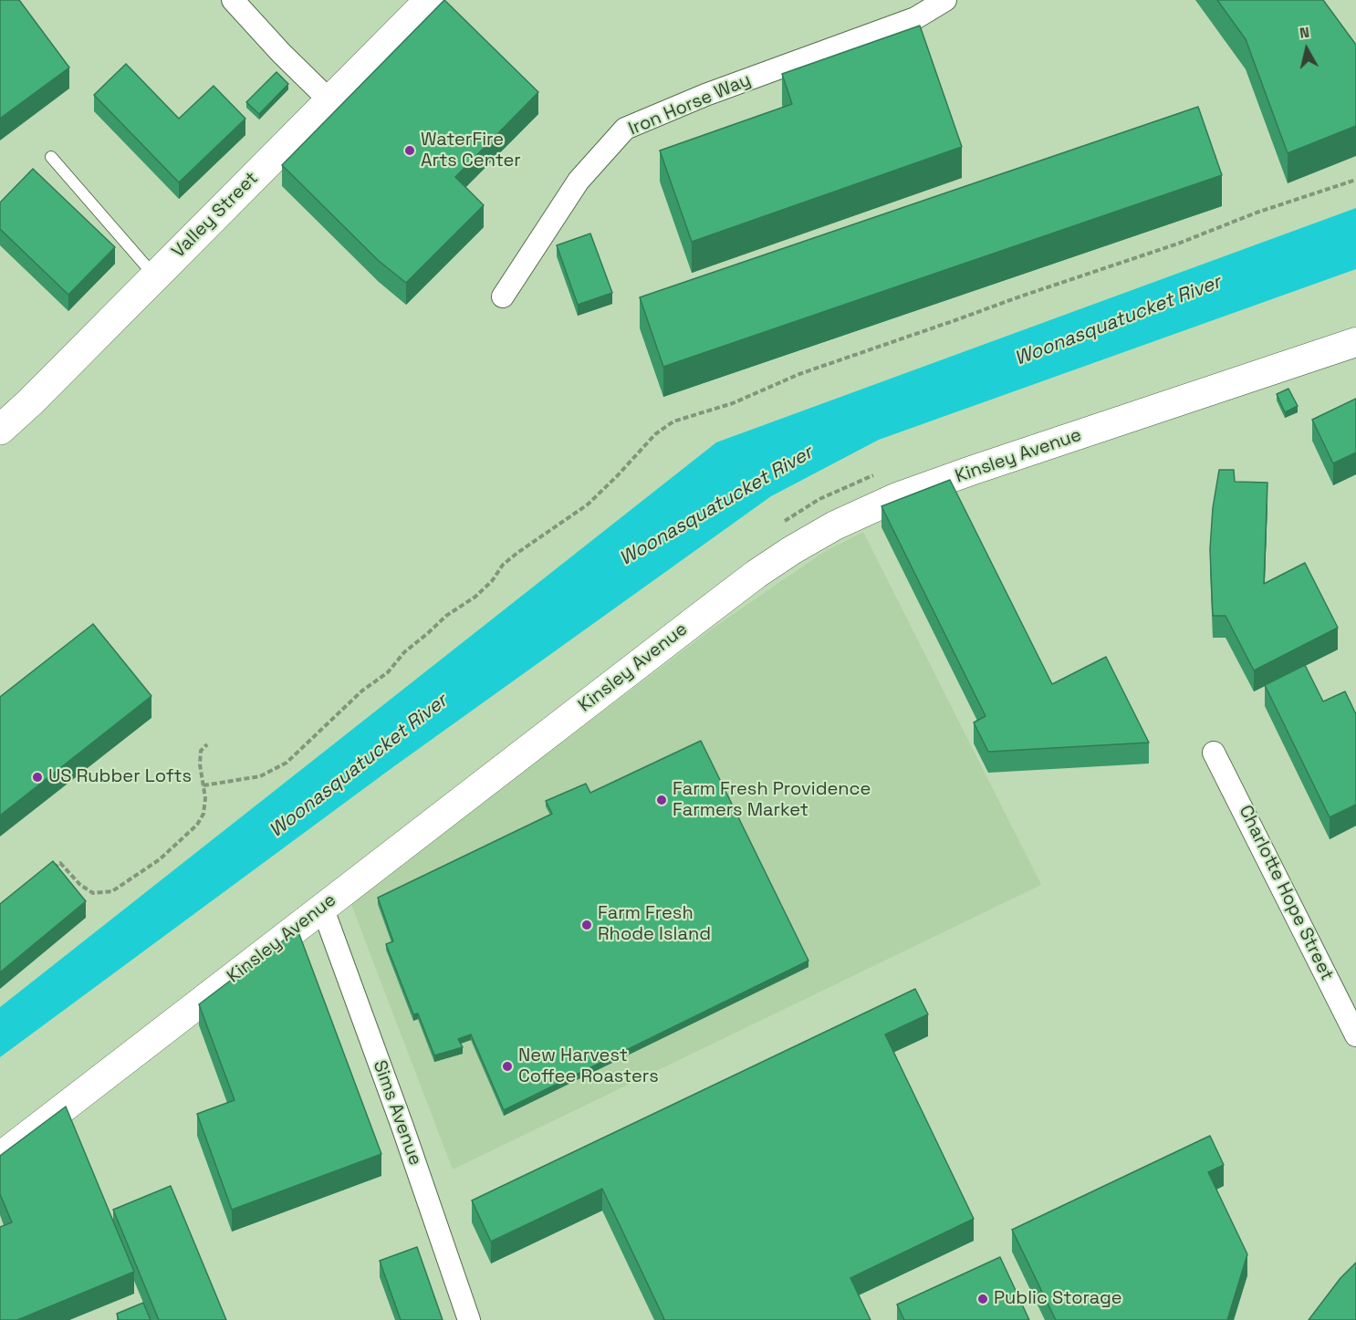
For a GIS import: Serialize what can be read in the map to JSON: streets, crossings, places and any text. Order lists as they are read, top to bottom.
{
  "streets": {
    "main road": ["Valley Street"],
    "street": [
      "Iron Horse Way",
      "Kinsley Avenue",
      "Charlotte Hope Street",
      "Sims Avenue"
    ]
  },
  "crossings": [
    ["Kinsley Avenue", "Sims Avenue"]
  ],
  "water": ["Woonasquatucket River"],
  "places": [
    "WaterFire Arts Center",
    "US Rubber Lofts",
    "Farm Fresh Providence Farmers Market",
    "Farm Fresh Rhode Island",
    "New Harvest Coffee Roasters",
    "Public Storage"
  ],
  "north": "top"
}
